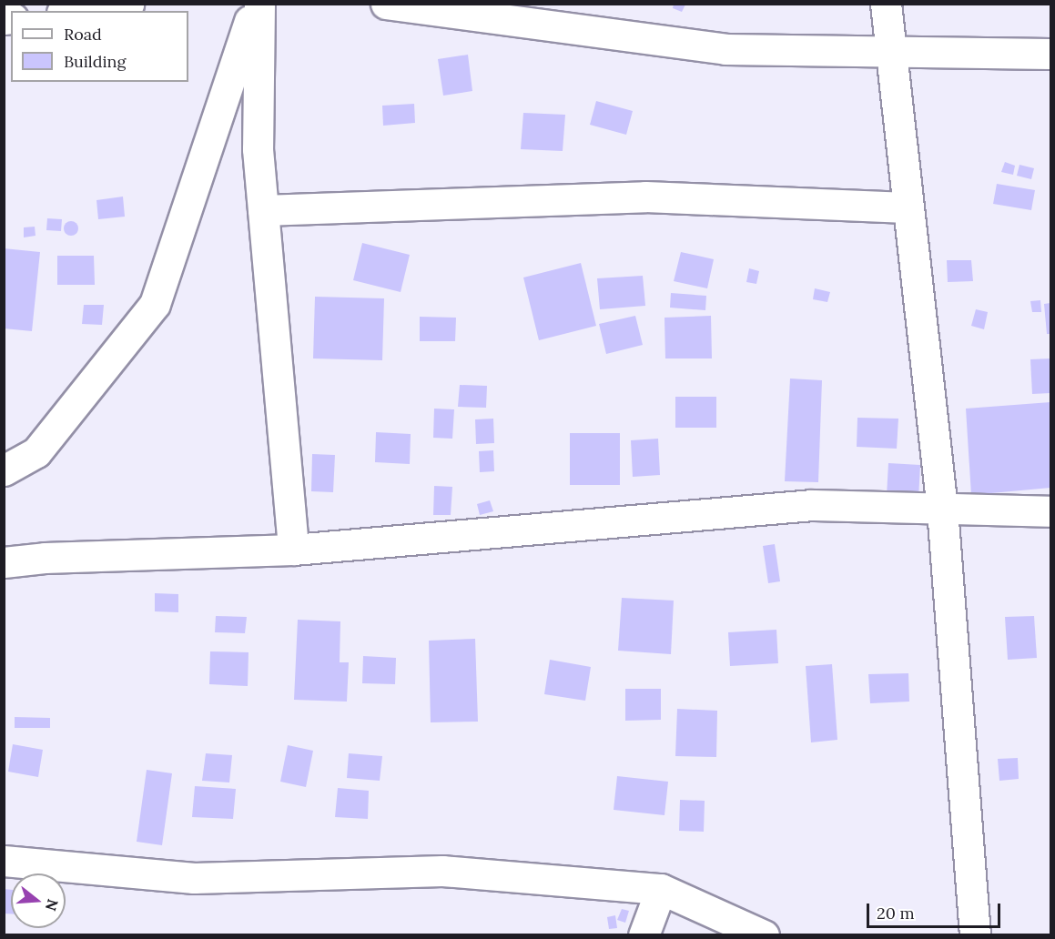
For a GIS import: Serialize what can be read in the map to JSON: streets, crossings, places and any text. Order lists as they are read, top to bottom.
{
  "legend": ["Road", "Building"],
  "scale_bar": "20 m",
  "north": "right"
}
